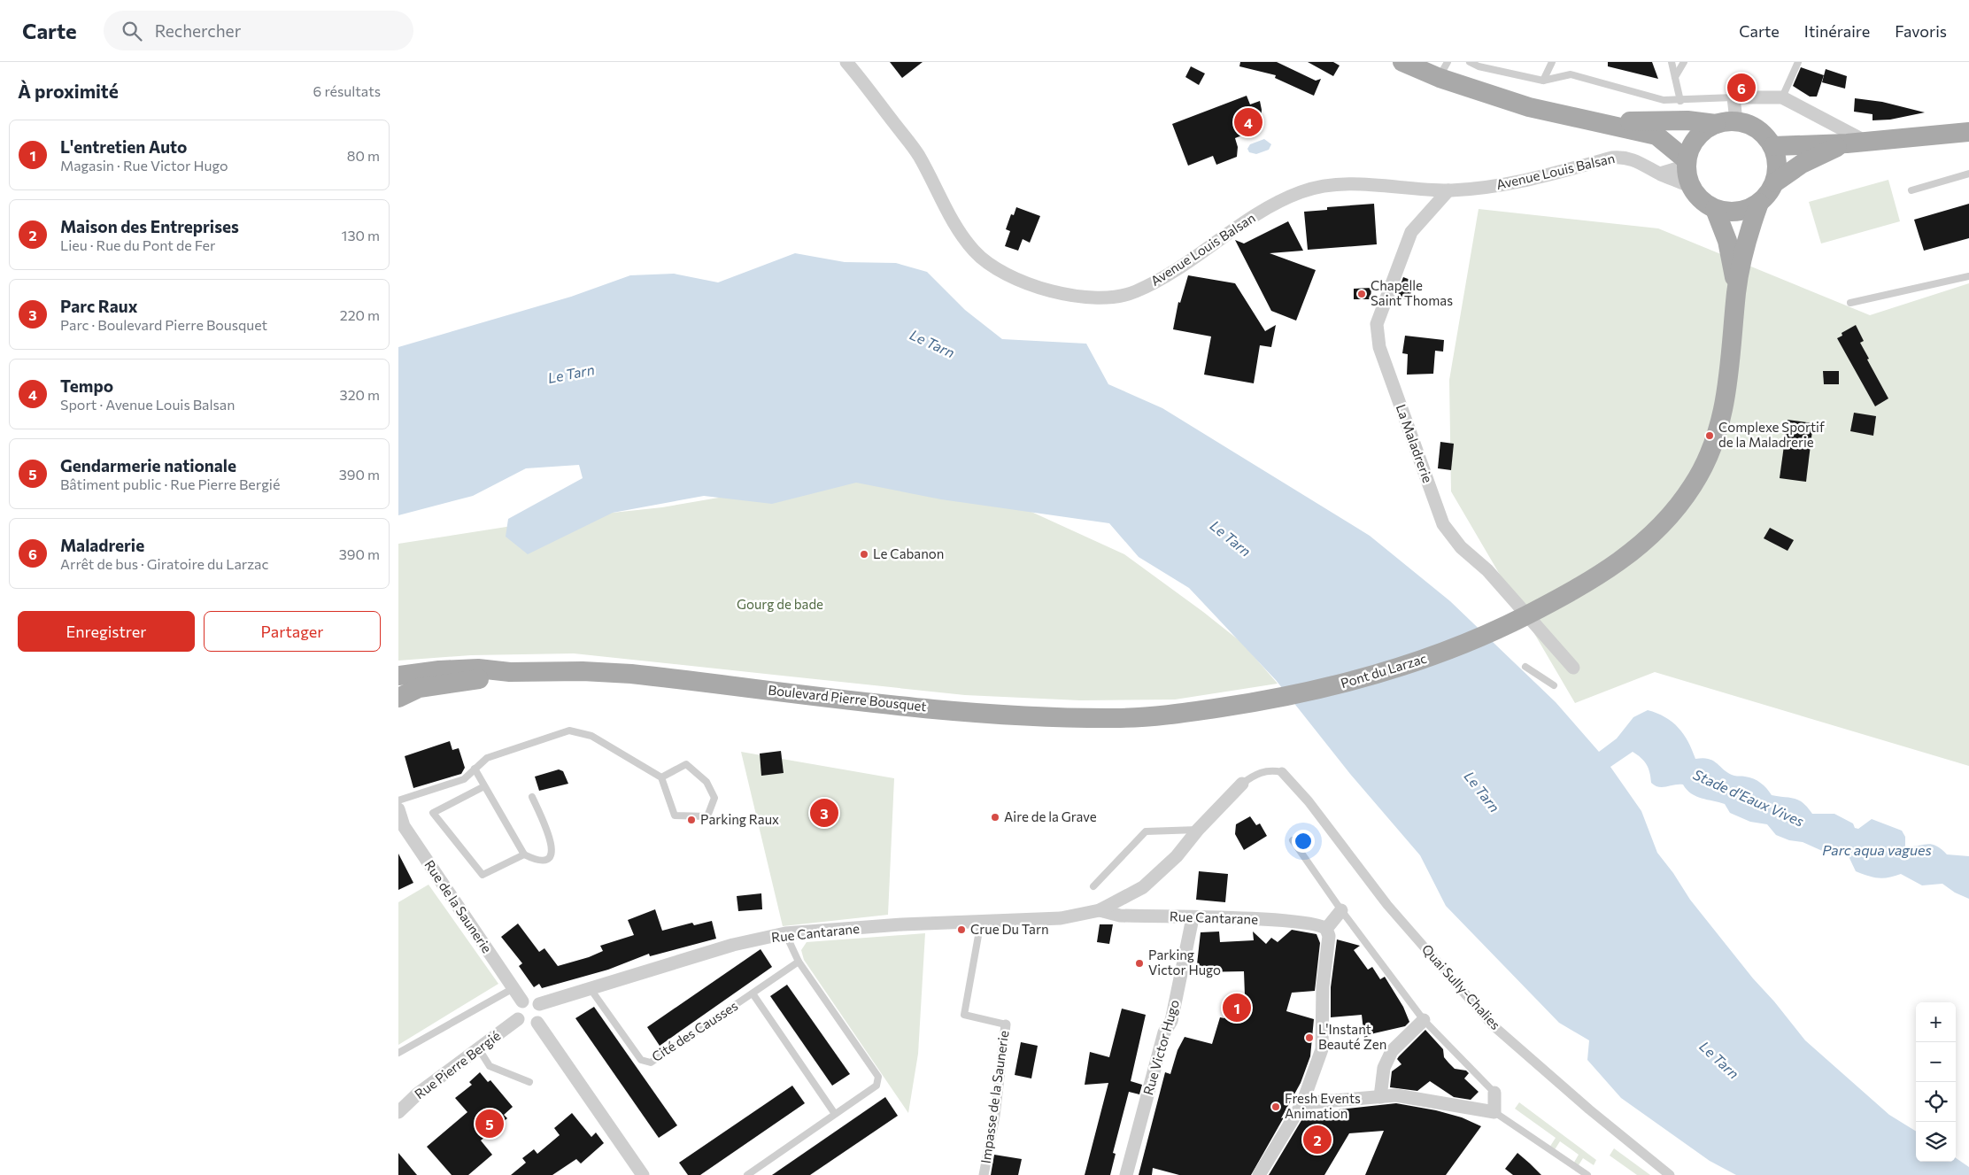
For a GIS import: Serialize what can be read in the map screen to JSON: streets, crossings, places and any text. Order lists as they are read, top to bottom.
{
  "streets": {
    "main road": ["Pont du Larzac", "Boulevard Pierre Bousquet"],
    "street": [
      "Avenue Louis Balsan",
      "La Maladrerie",
      "Rue de la Saunerie",
      "Rue Cantarane",
      "Quai Sully-Chalies",
      "Rue Victor Hugo",
      "Rue Pierre Bergié",
      "Impasse de la Saunerie"
    ],
    "lane": ["Cité des Causses"]
  },
  "crossings": [
    ["Avenue Louis Balsan", "La Maladrerie"],
    ["Pont du Larzac", "Boulevard Pierre Bousquet"],
    ["Rue de la Saunerie", "Rue Cantarane"],
    ["Rue de la Saunerie", "Rue Pierre Bergié"],
    ["Rue Cantarane", "Cité des Causses"],
    ["Rue Cantarane", "Rue Victor Hugo"],
    ["Rue Cantarane", "Rue Pierre Bergié"],
    ["Rue Cantarane", "Impasse de la Saunerie"]
  ],
  "water": ["Le Tarn", "Stade d'Eaux Vives", "Parc aqua vagues"],
  "parks": ["Gourg de bade"],
  "places": [
    "Chapelle Saint Thomas",
    "Complexe Sportif de la Maladrerie",
    "Le Cabanon",
    "Aire de la Grave",
    "Parking Raux",
    "Crue Du Tarn",
    "Parking Victor Hugo",
    "L'Instant Beauté Zen",
    "Fresh Events Animation"
  ],
  "page": {
    "header": "Carte",
    "search": "Rechercher",
    "nav": ["Carte", "Itinéraire", "Favoris"],
    "heading": ["À proximité", "6 résultats"],
    "pins": [
      "6",
      "4",
      "3",
      "1",
      "5",
      "2"
    ],
    "list": [
      {
        "mark": "1",
        "name": "L'entretien Auto",
        "note": "Magasin · Rue Victor Hugo",
        "value": "80 m"
      },
      {
        "mark": "2",
        "name": "Maison des Entreprises",
        "note": "Lieu · Rue du Pont de Fer",
        "value": "130 m"
      },
      {
        "mark": "3",
        "name": "Parc Raux",
        "note": "Parc · Boulevard Pierre Bousquet",
        "value": "220 m"
      },
      {
        "mark": "4",
        "name": "Tempo",
        "note": "Sport · Avenue Louis Balsan",
        "value": "320 m"
      },
      {
        "mark": "5",
        "name": "Gendarmerie nationale",
        "note": "Bâtiment public · Rue Pierre Bergié",
        "value": "390 m"
      },
      {
        "mark": "6",
        "name": "Maladrerie",
        "note": "Arrêt de bus · Giratoire du Larzac",
        "value": "390 m"
      }
    ],
    "buttons": ["Enregistrer", "Partager"],
    "map_buttons": ["+", "−"]
  }
}
